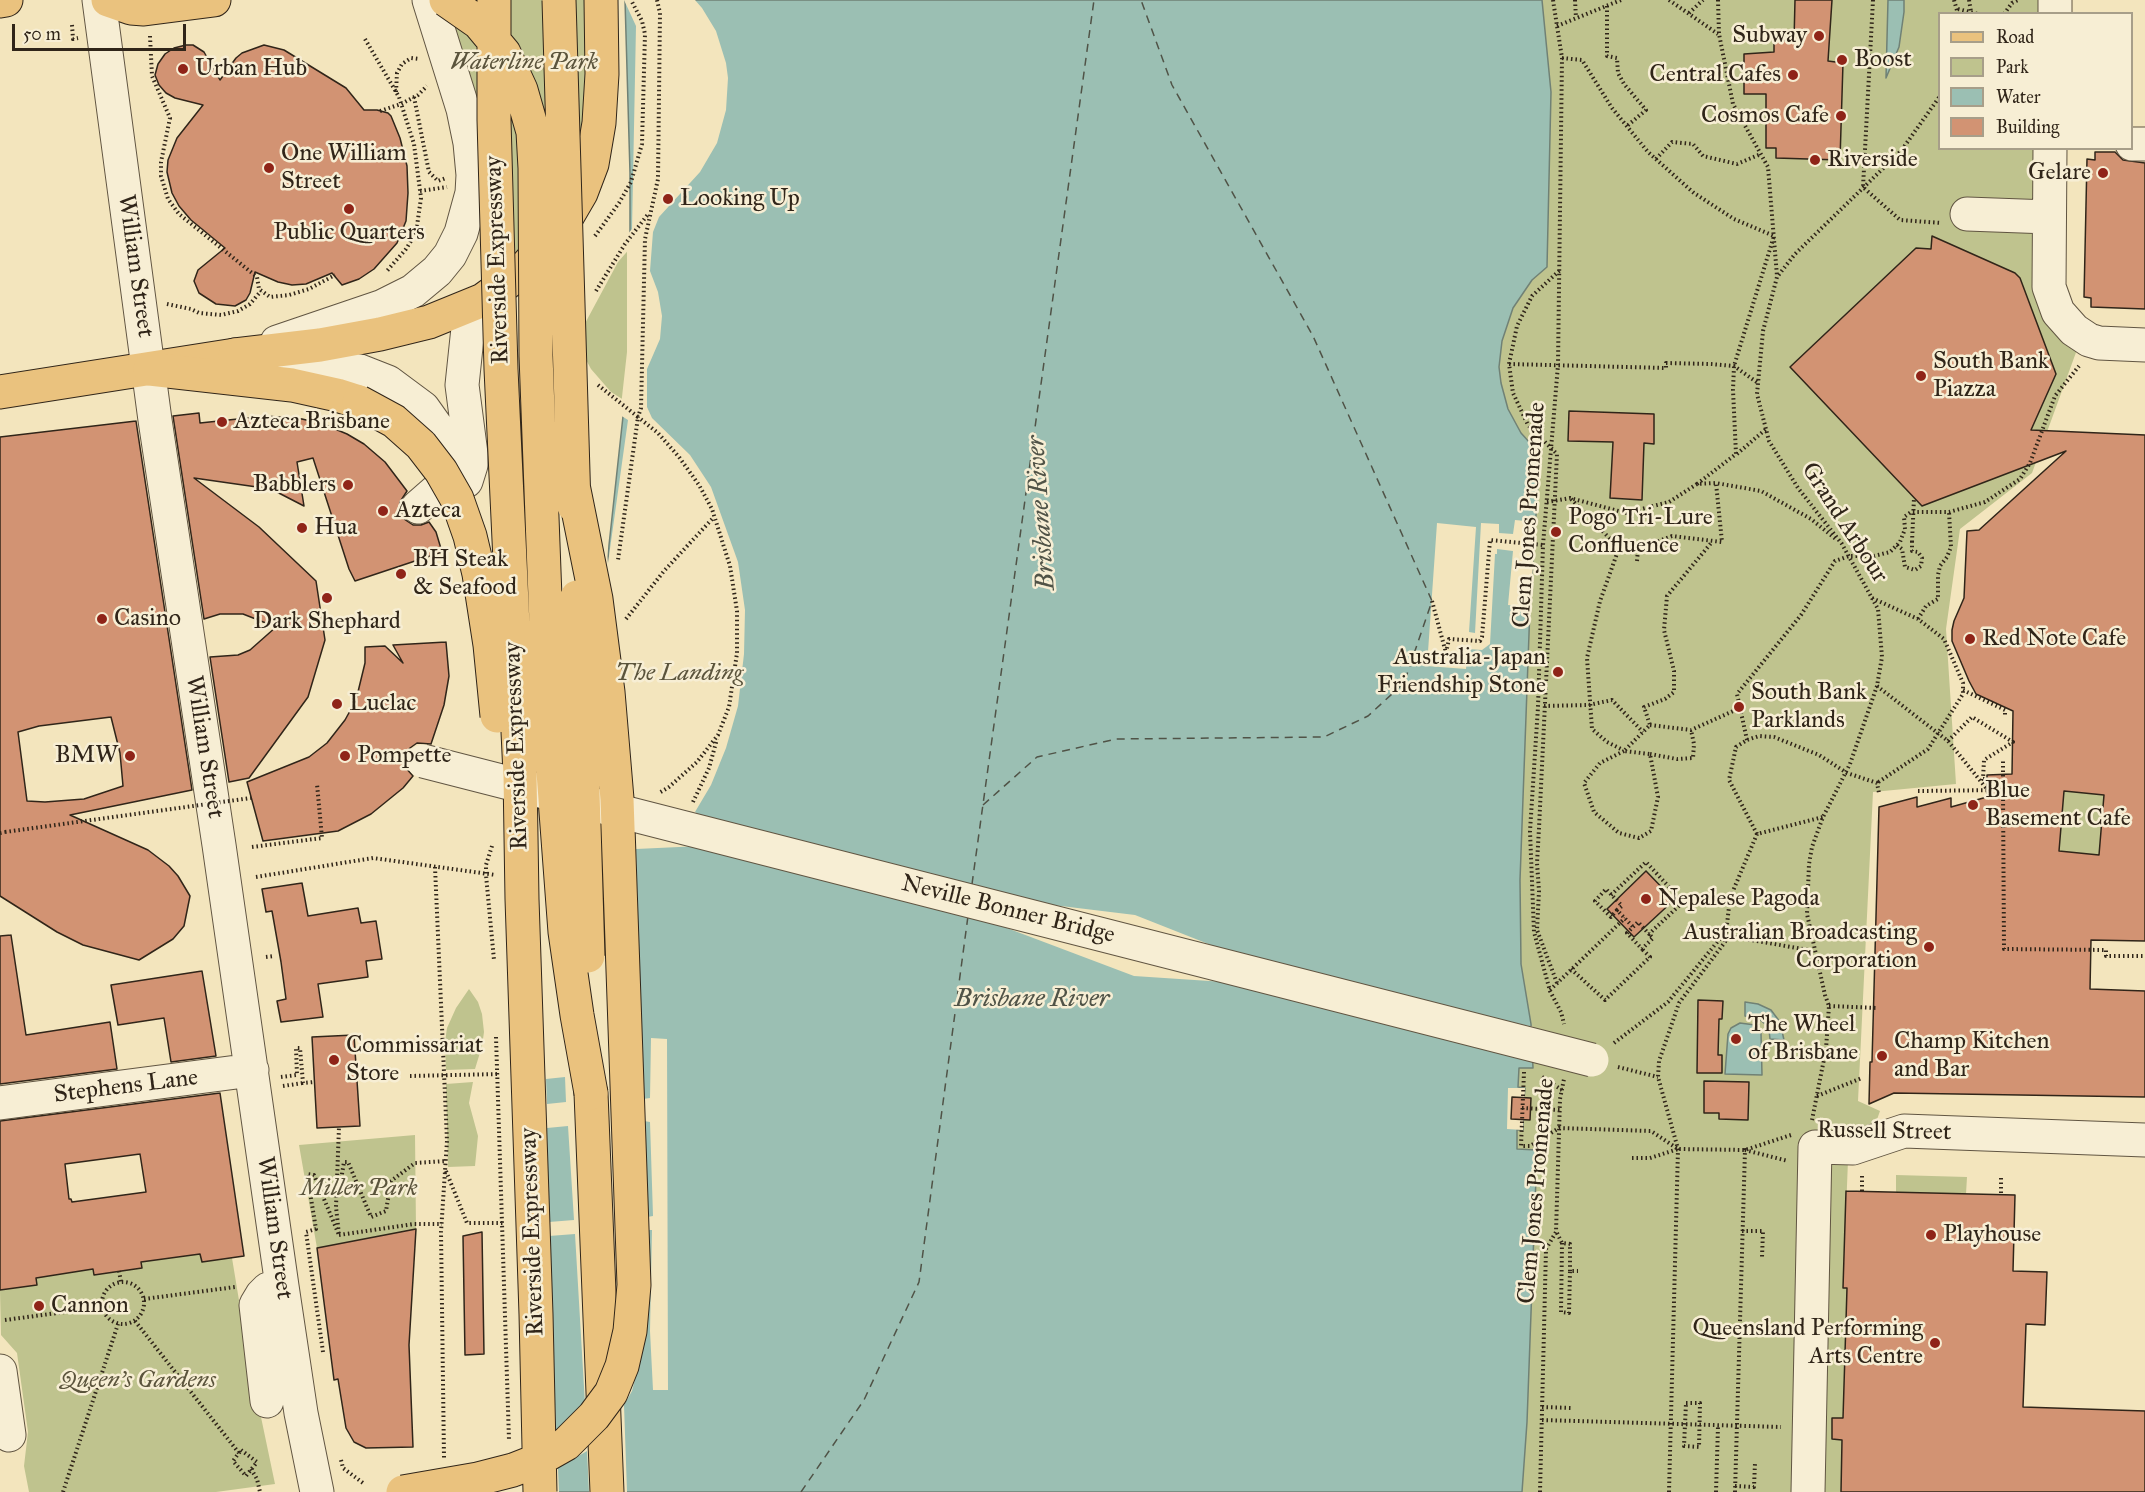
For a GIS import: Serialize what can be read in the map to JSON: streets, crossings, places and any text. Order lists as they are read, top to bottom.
{
  "streets": {
    "main road": ["Riverside Expressway"],
    "street": [
      "William Street",
      "Neville Bonner Bridge",
      "Stephens Lane",
      "Russell Street"
    ],
    "path": ["Clem Jones Promenade", "Grand Arbour"]
  },
  "crossings": [
    ["William Street", "Stephens Lane"],
    ["Clem Jones Promenade", "Neville Bonner Bridge"]
  ],
  "water": ["Brisbane River"],
  "parks": [
    "Waterline Park",
    "The Landing",
    "Miller Park",
    "Queen's Gardens"
  ],
  "places": [
    "Subway",
    "Boost",
    "Urban Hub",
    "Central Cafes",
    "Cosmos Cafe",
    "Riverside",
    "One William Street",
    "Gelare",
    "Looking Up",
    "Public Quarters",
    "South Bank Piazza",
    "Azteca Brisbane",
    "Babblers",
    "Azteca",
    "Hua",
    "Pogo Tri-Lure Confluence",
    "BH Steak & Seafood",
    "Dark Shephard",
    "Casino",
    "Red Note Cafe",
    "Australia-Japan Friendship Stone",
    "Luclac",
    "South Bank Parklands",
    "BMW",
    "Pompette",
    "Blue Basement Cafe",
    "Nepalese Pagoda",
    "Australian Broadcasting Corporation",
    "The Wheel of Brisbane",
    "Champ Kitchen and Bar",
    "Commissariat Store",
    "Playhouse",
    "Cannon",
    "Queensland Performing Arts Centre"
  ],
  "legend": [
    "Road",
    "Park",
    "Water",
    "Building"
  ],
  "scale_bar": "50 m"
}
